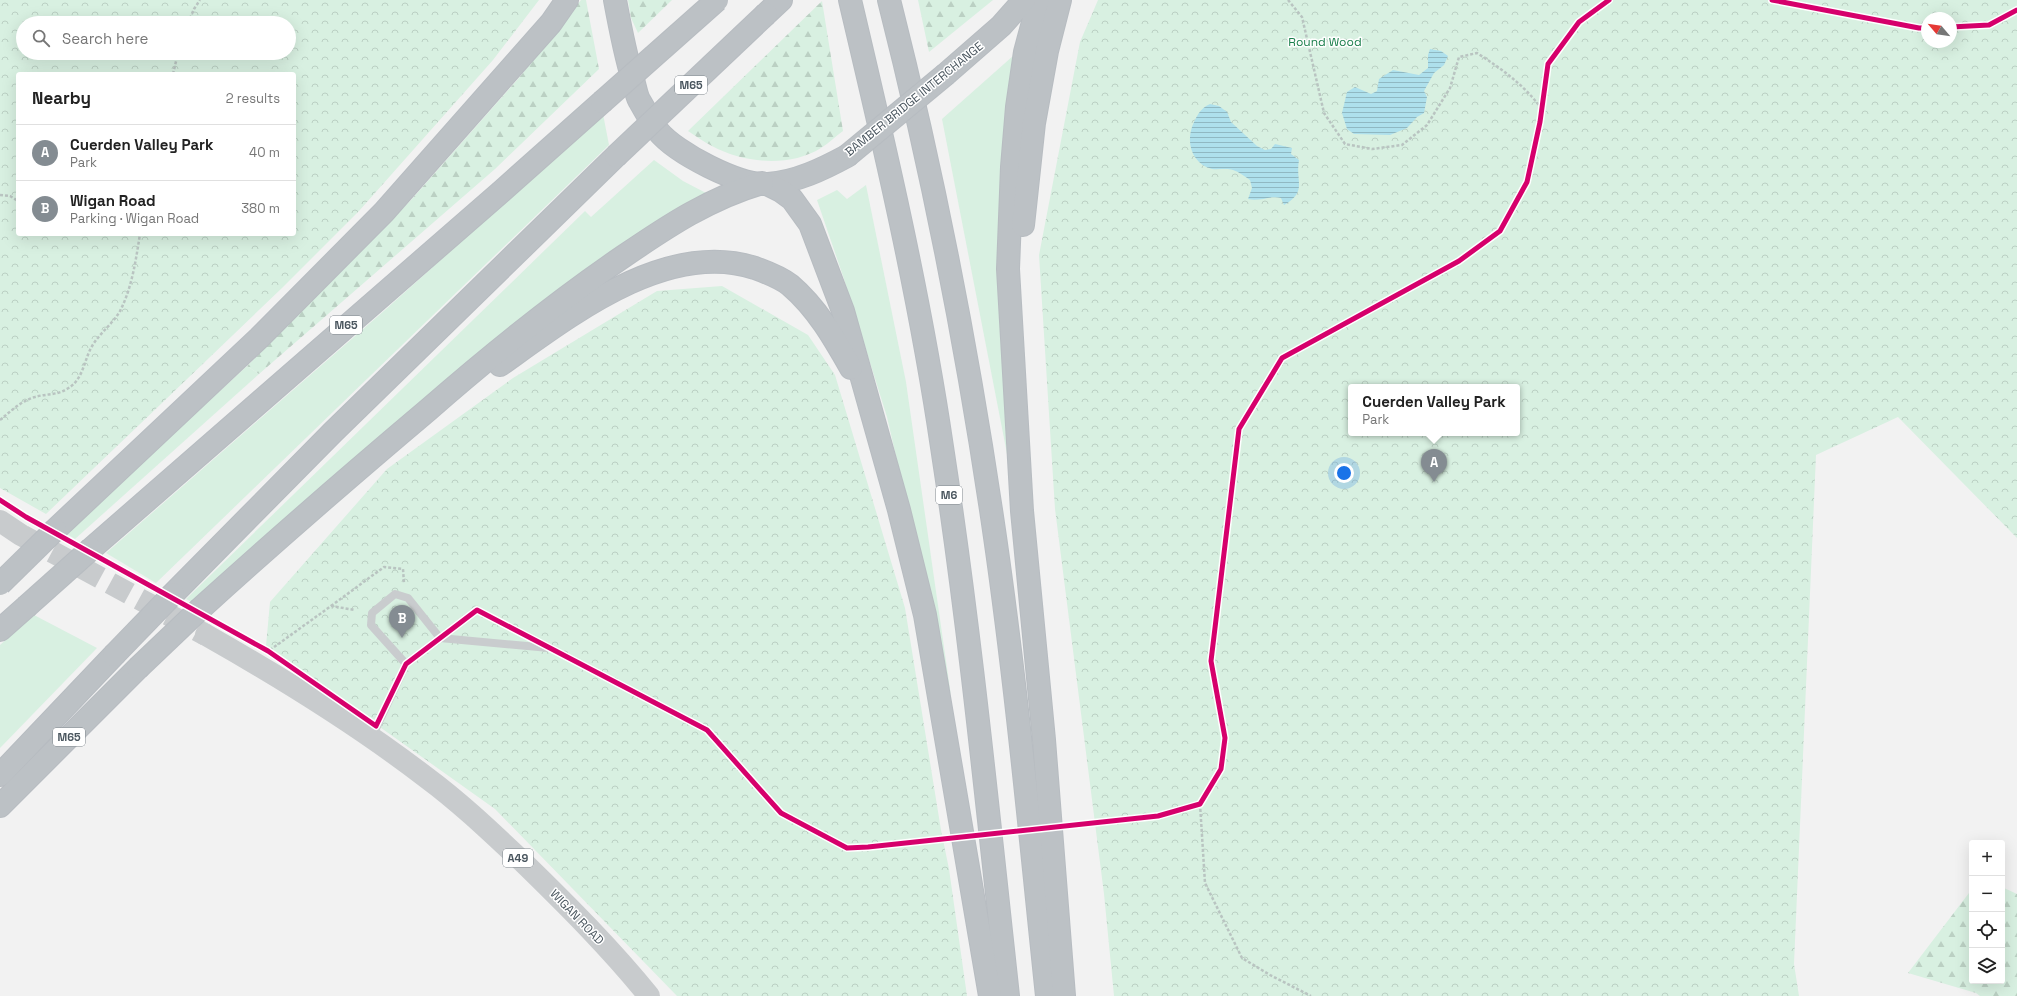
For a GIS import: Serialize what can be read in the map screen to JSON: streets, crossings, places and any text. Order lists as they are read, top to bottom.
{
  "streets": {
    "highway": ["M65", "BAMBER BRIDGE INTERCHANGE", "M6"],
    "main road": ["A49", "WIGAN ROAD"]
  },
  "parks": ["Round Wood"],
  "north": "top left",
  "page": {
    "search": "Search here",
    "heading": ["Nearby", "2 results"],
    "list": [
      {
        "mark": "A",
        "name": "Cuerden Valley Park",
        "note": "Park",
        "value": "40 m"
      },
      {
        "mark": "B",
        "name": "Wigan Road",
        "note": "Parking · Wigan Road",
        "value": "380 m"
      }
    ],
    "popup": ["Cuerden Valley Park", "Park"],
    "pins": ["A", "B"],
    "map_buttons": ["+", "−"]
  }
}
